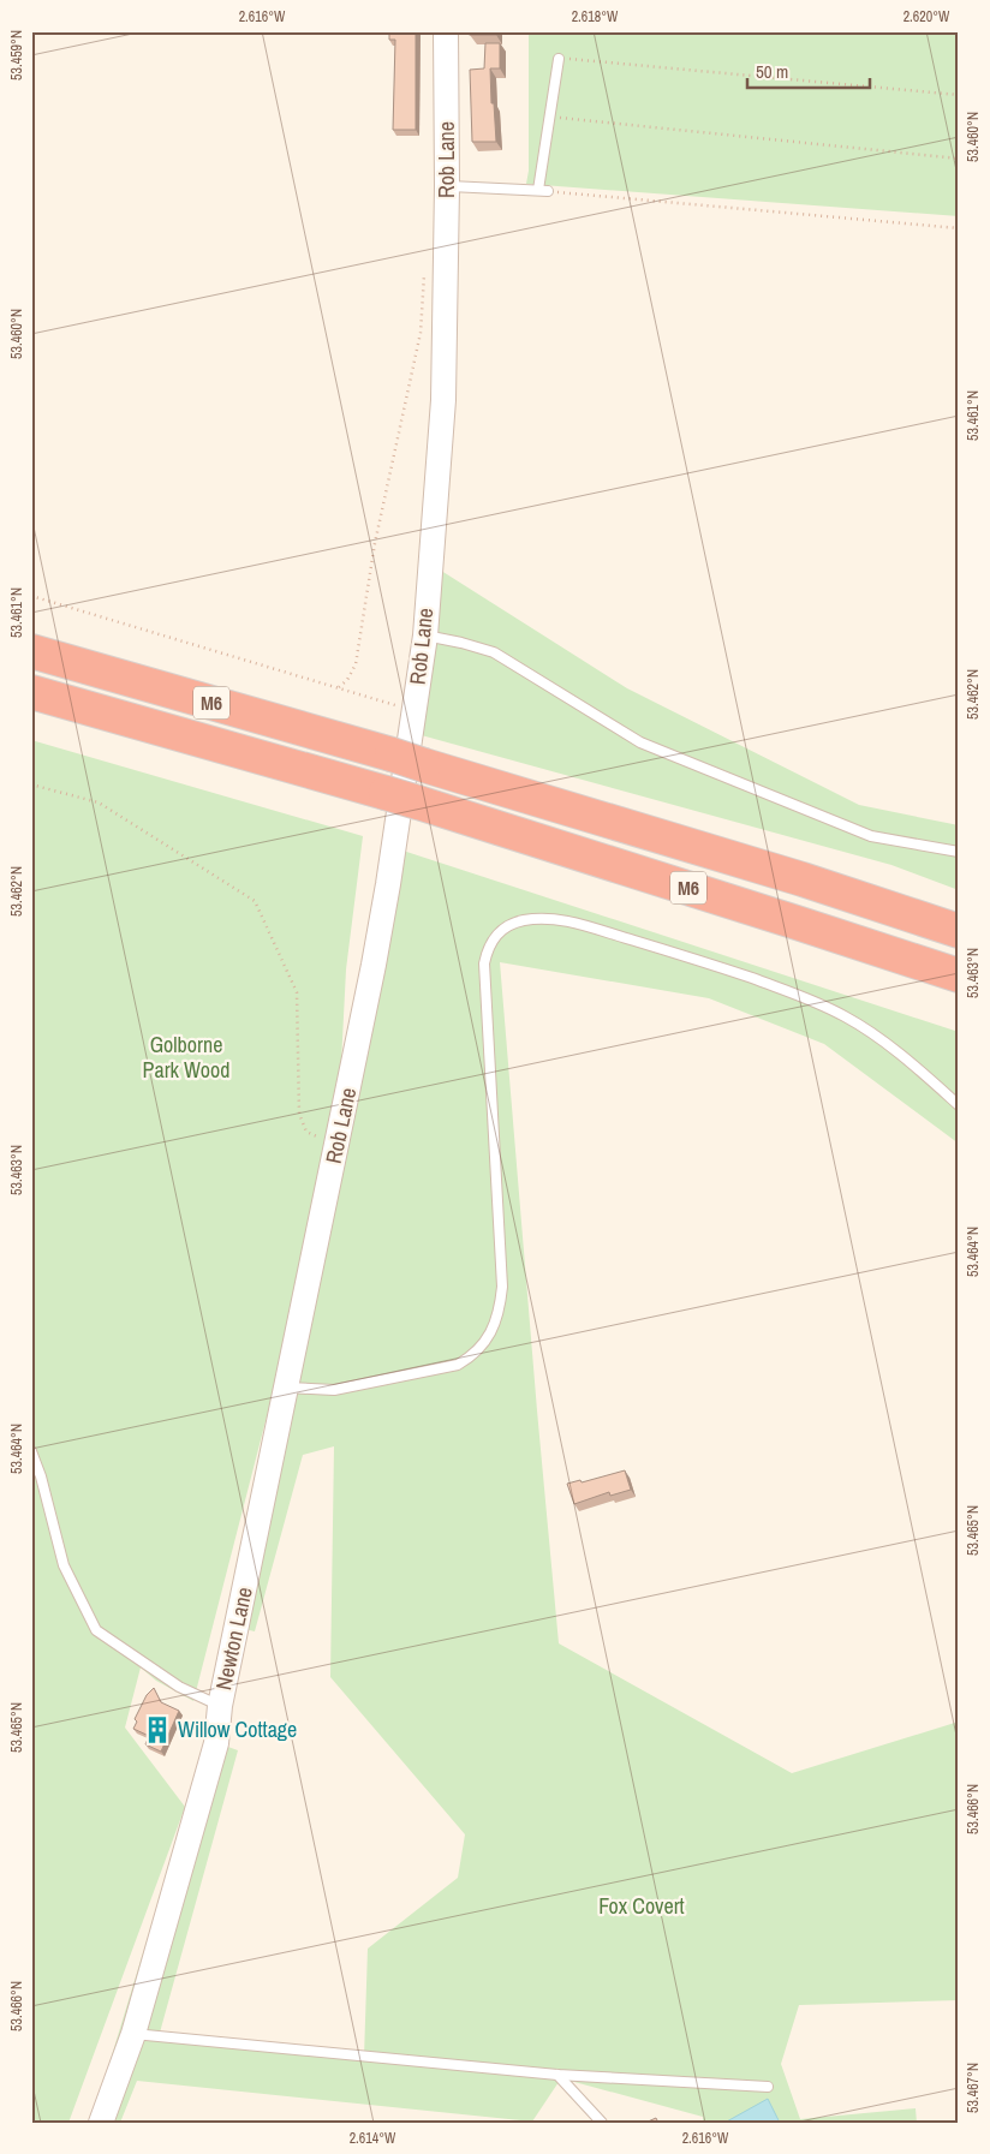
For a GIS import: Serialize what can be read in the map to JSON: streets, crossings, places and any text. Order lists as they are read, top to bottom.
{
  "streets": {
    "highway": ["M6"],
    "street": ["Rob Lane", "Newton Lane"]
  },
  "crossings": [
    ["Rob Lane", "Newton Lane"]
  ],
  "parks": ["Golborne Park Wood", "Fox Covert"],
  "places": {
    "building": ["Willow Cottage"]
  },
  "scale_bar": "50 m",
  "coordinates": [
    "2.616°W",
    "2.618°W",
    "2.620°W",
    "53.459°N",
    "53.460°N",
    "53.461°N",
    "53.462°N",
    "53.463°N",
    "53.464°N",
    "53.465°N",
    "53.466°N",
    "53.467°N",
    "2.614°W"
  ]
}
